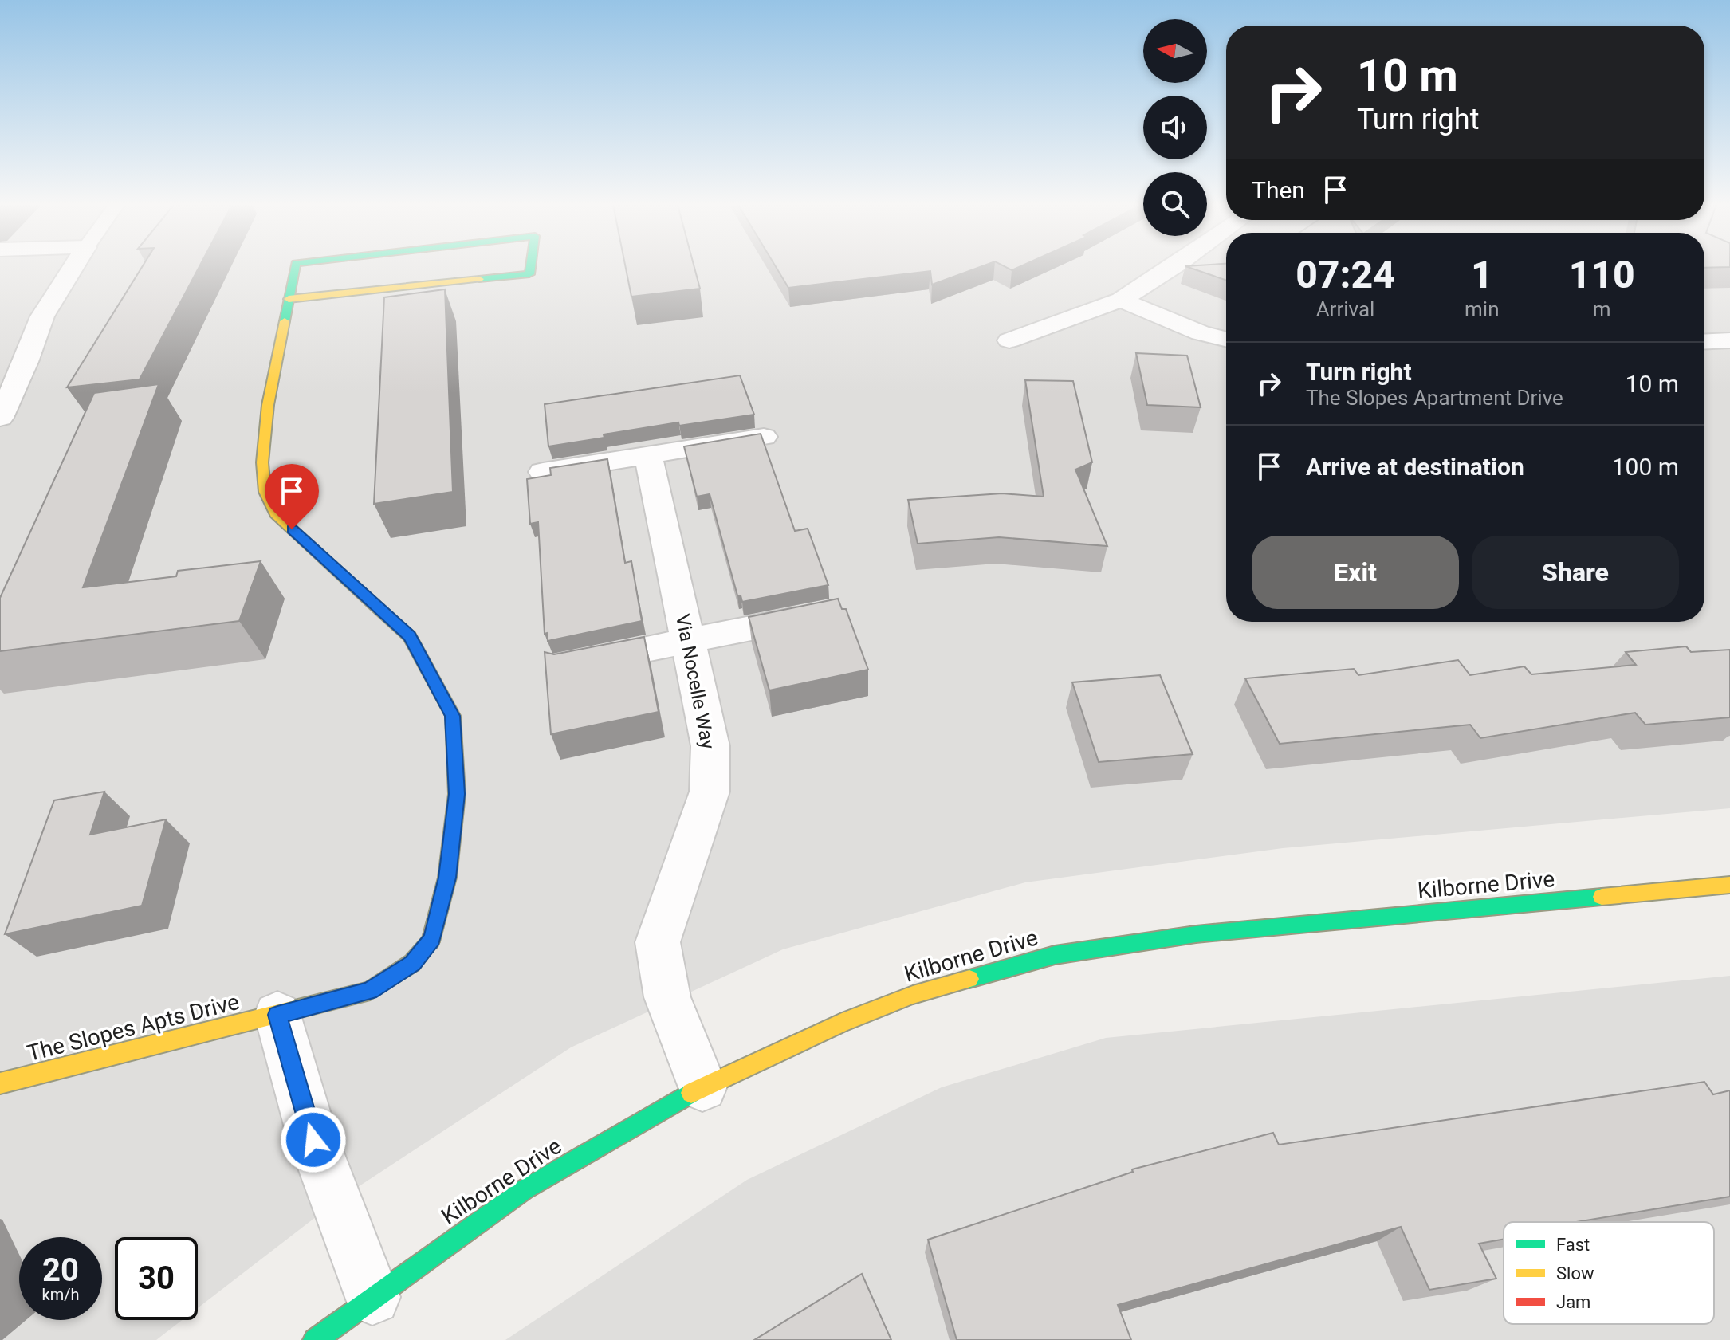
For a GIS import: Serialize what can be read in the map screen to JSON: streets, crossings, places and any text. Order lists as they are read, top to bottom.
{
  "streets": {
    "street": ["Via Nocelle Way", "Kilborne Drive", "The Slopes Apts Drive"]
  },
  "crossings": [
    ["Via Nocelle Way", "Kilborne Drive"]
  ],
  "legend": ["Fast", "Slow", "Jam"],
  "north": "left",
  "page": {
    "turn": ["10 m", "Turn right"],
    "then": "Then",
    "eta": [
      "07:24",
      "Arrival",
      "1",
      "min",
      "110",
      "m"
    ],
    "list": [
      {
        "name": "Turn right",
        "note": "The Slopes Apartment Drive",
        "value": "10 m"
      },
      {
        "name": "Arrive at destination",
        "value": "100 m"
      }
    ],
    "buttons": ["Exit", "Share"],
    "speed": "20 km/h",
    "limit": "30"
  }
}
